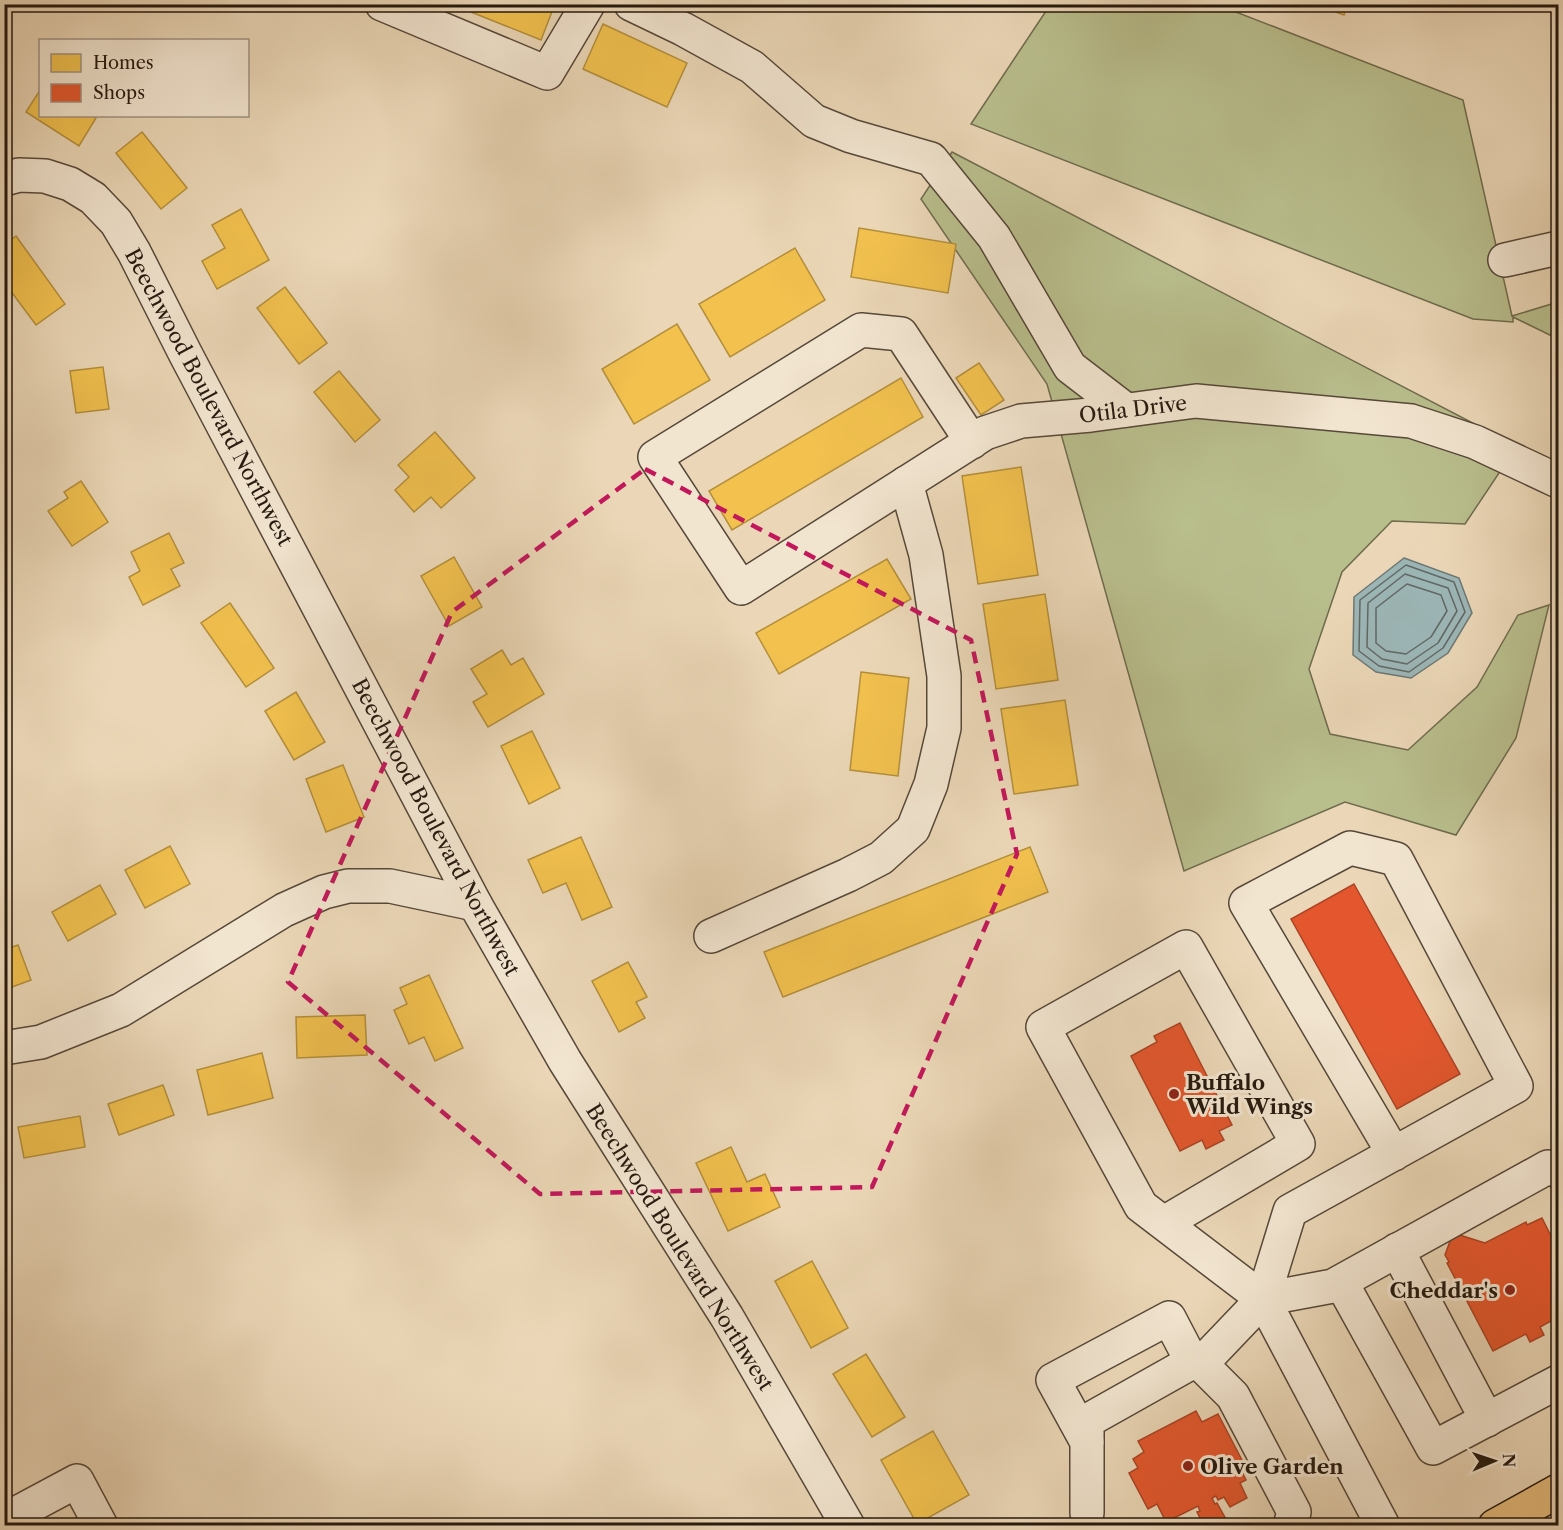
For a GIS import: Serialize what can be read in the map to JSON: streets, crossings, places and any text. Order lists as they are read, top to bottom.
{
  "streets": {
    "street": ["Beechwood Boulevard Northwest", "Otila Drive"]
  },
  "places": ["Buffalo Wild Wings", "Cheddar's", "Olive Garden"],
  "legend": ["Homes", "Shops"],
  "north": "right"
}
